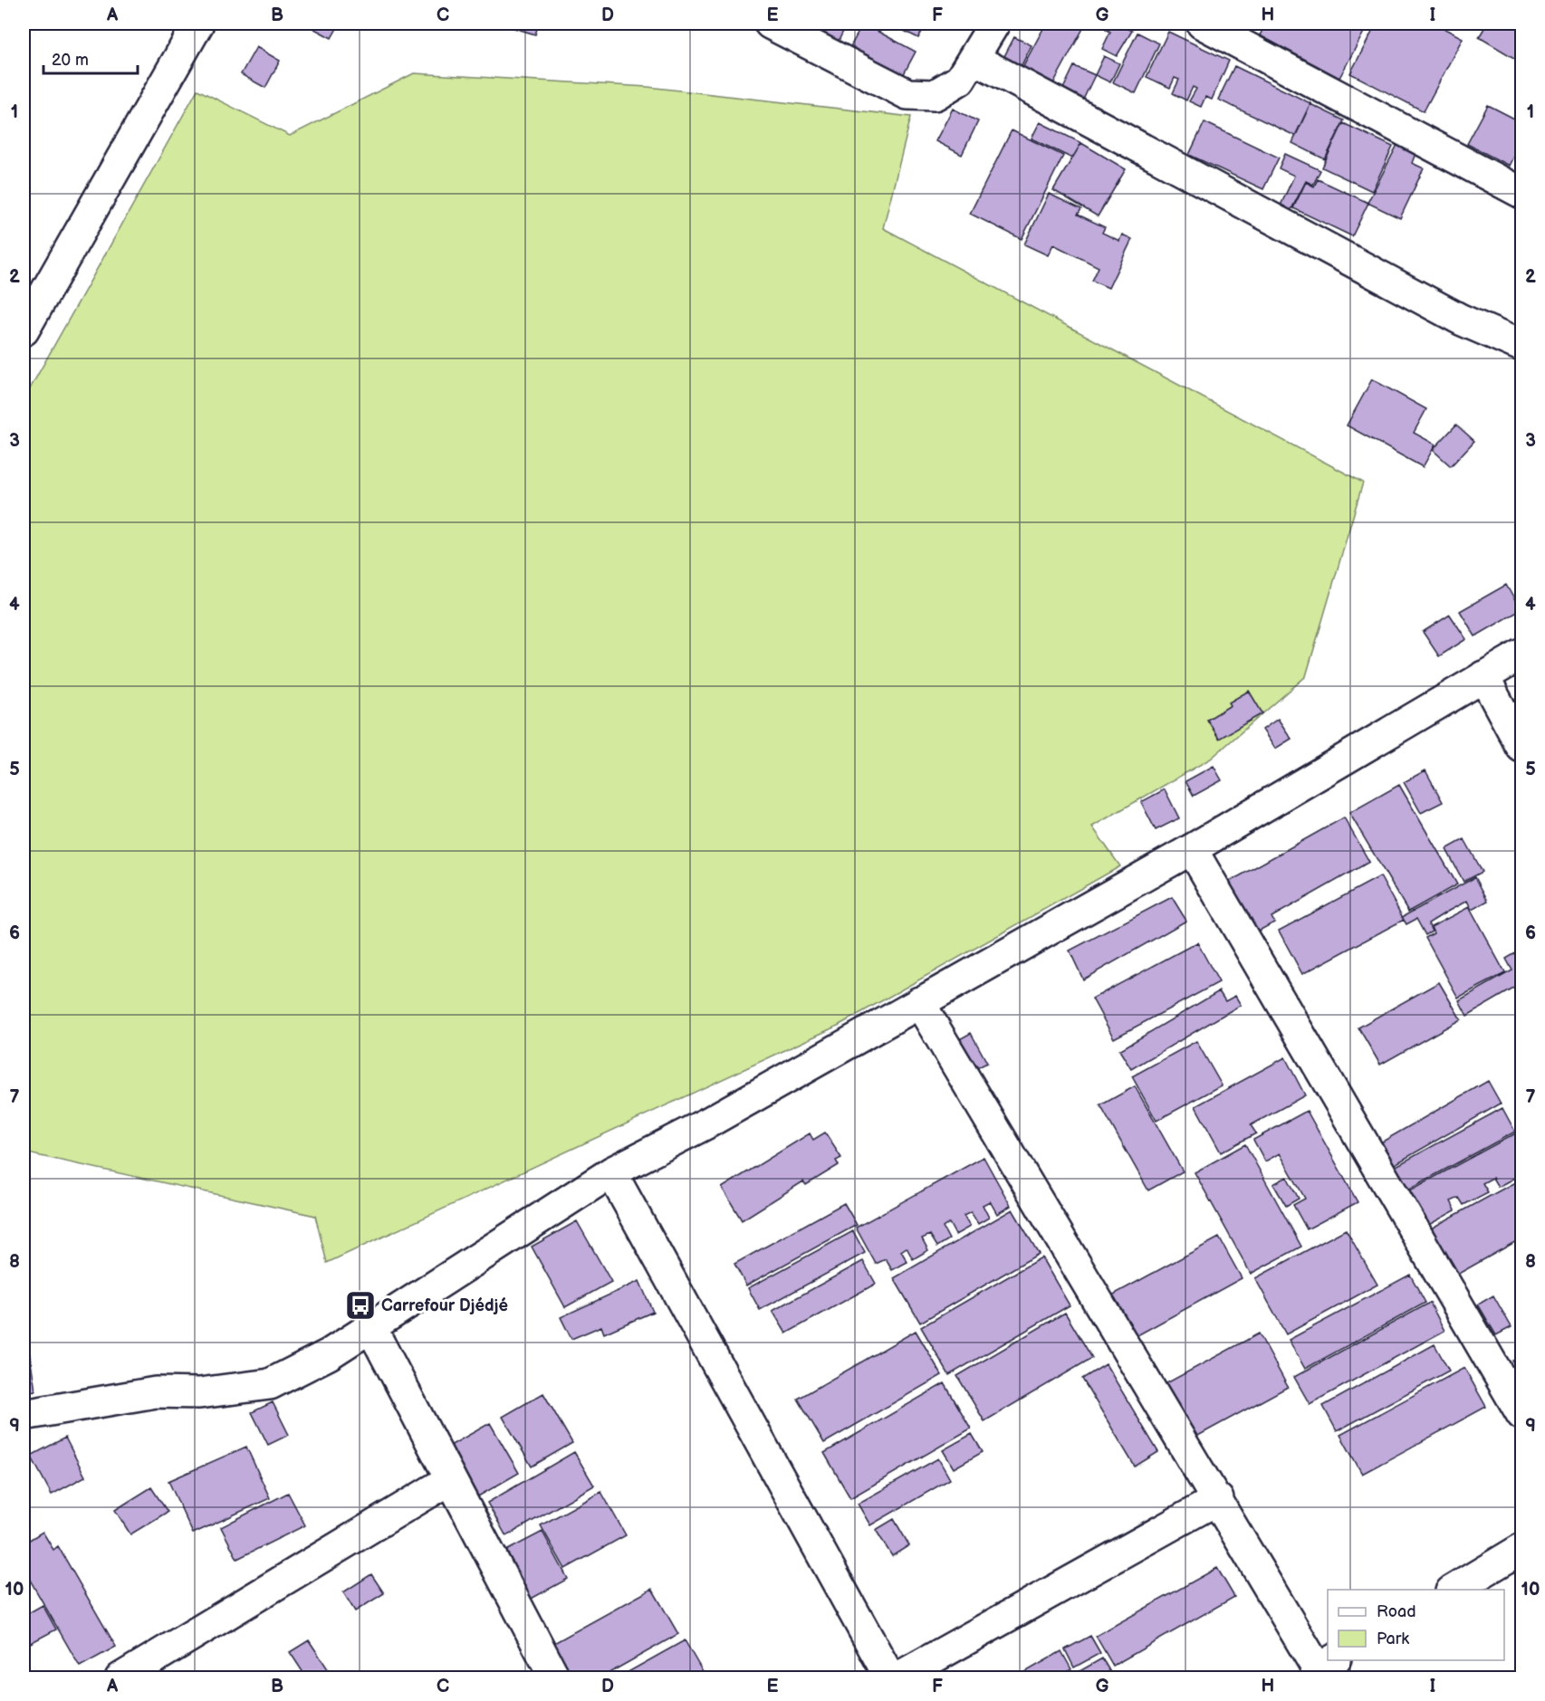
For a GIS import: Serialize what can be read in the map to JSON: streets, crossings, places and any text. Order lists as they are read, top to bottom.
{
  "places": {
    "bus stop": ["Carrefour Djédjé"]
  },
  "legend": ["Road", "Park"],
  "scale_bar": "20 m",
  "grid": {
    "columns": [
      "A",
      "B",
      "C",
      "D",
      "E",
      "F",
      "G",
      "H",
      "I"
    ],
    "rows": [
      "1",
      "2",
      "3",
      "4",
      "5",
      "6",
      "7",
      "8",
      "9",
      "10"
    ]
  }
}
